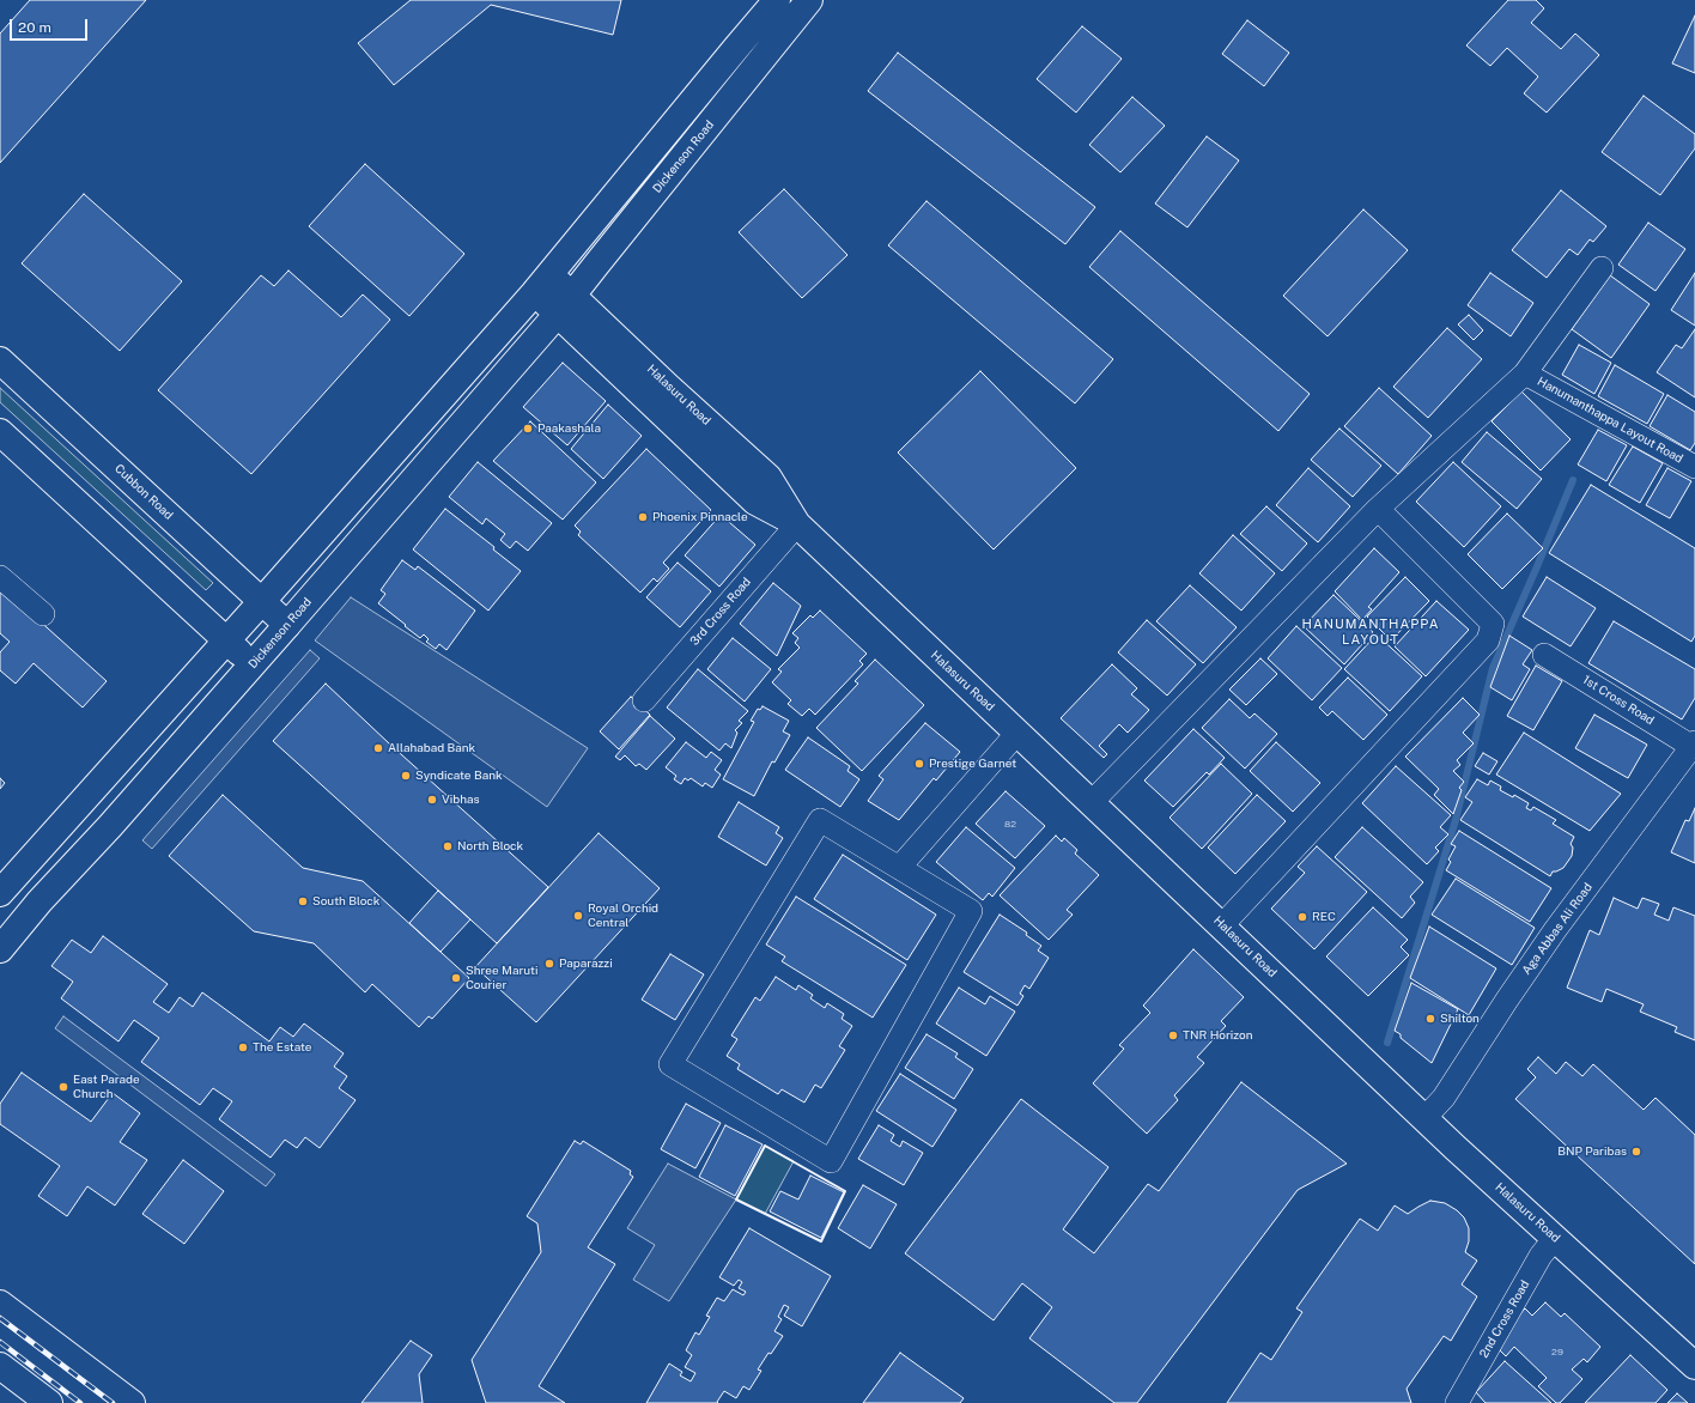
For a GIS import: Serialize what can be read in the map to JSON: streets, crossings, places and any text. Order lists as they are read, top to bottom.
{
  "streets": {
    "main road": ["Dickenson Road", "Halasuru Road", "Cubbon Road"],
    "street": [
      "Hanumanthappa Layout Road",
      "3rd Cross Road",
      "1st Cross Road",
      "Aga Abbas Ali Road",
      "2nd Cross Road"
    ]
  },
  "crossings": [
    ["Dickenson Road", "Halasuru Road"],
    ["Dickenson Road", "Cubbon Road"],
    ["Halasuru Road", "3rd Cross Road"],
    ["Halasuru Road", "Aga Abbas Ali Road"],
    ["Halasuru Road", "2nd Cross Road"],
    ["1st Cross Road", "Aga Abbas Ali Road"]
  ],
  "districts": ["HANUMANTHAPPA LAYOUT"],
  "places": [
    "Paakashala",
    "Phoenix Pinnacle",
    "Allahabad Bank",
    "Prestige Garnet",
    "Syndicate Bank",
    "Vibhas",
    "North Block",
    "South Block",
    "Royal Orchid Central",
    "REC",
    "Paparazzi",
    "Shree Maruti Courier",
    "Shilton",
    "TNR Horizon",
    "The Estate",
    "East Parade Church",
    "BNP Paribas"
  ],
  "house_numbers": ["82", "29"],
  "scale_bar": "20 m"
}
